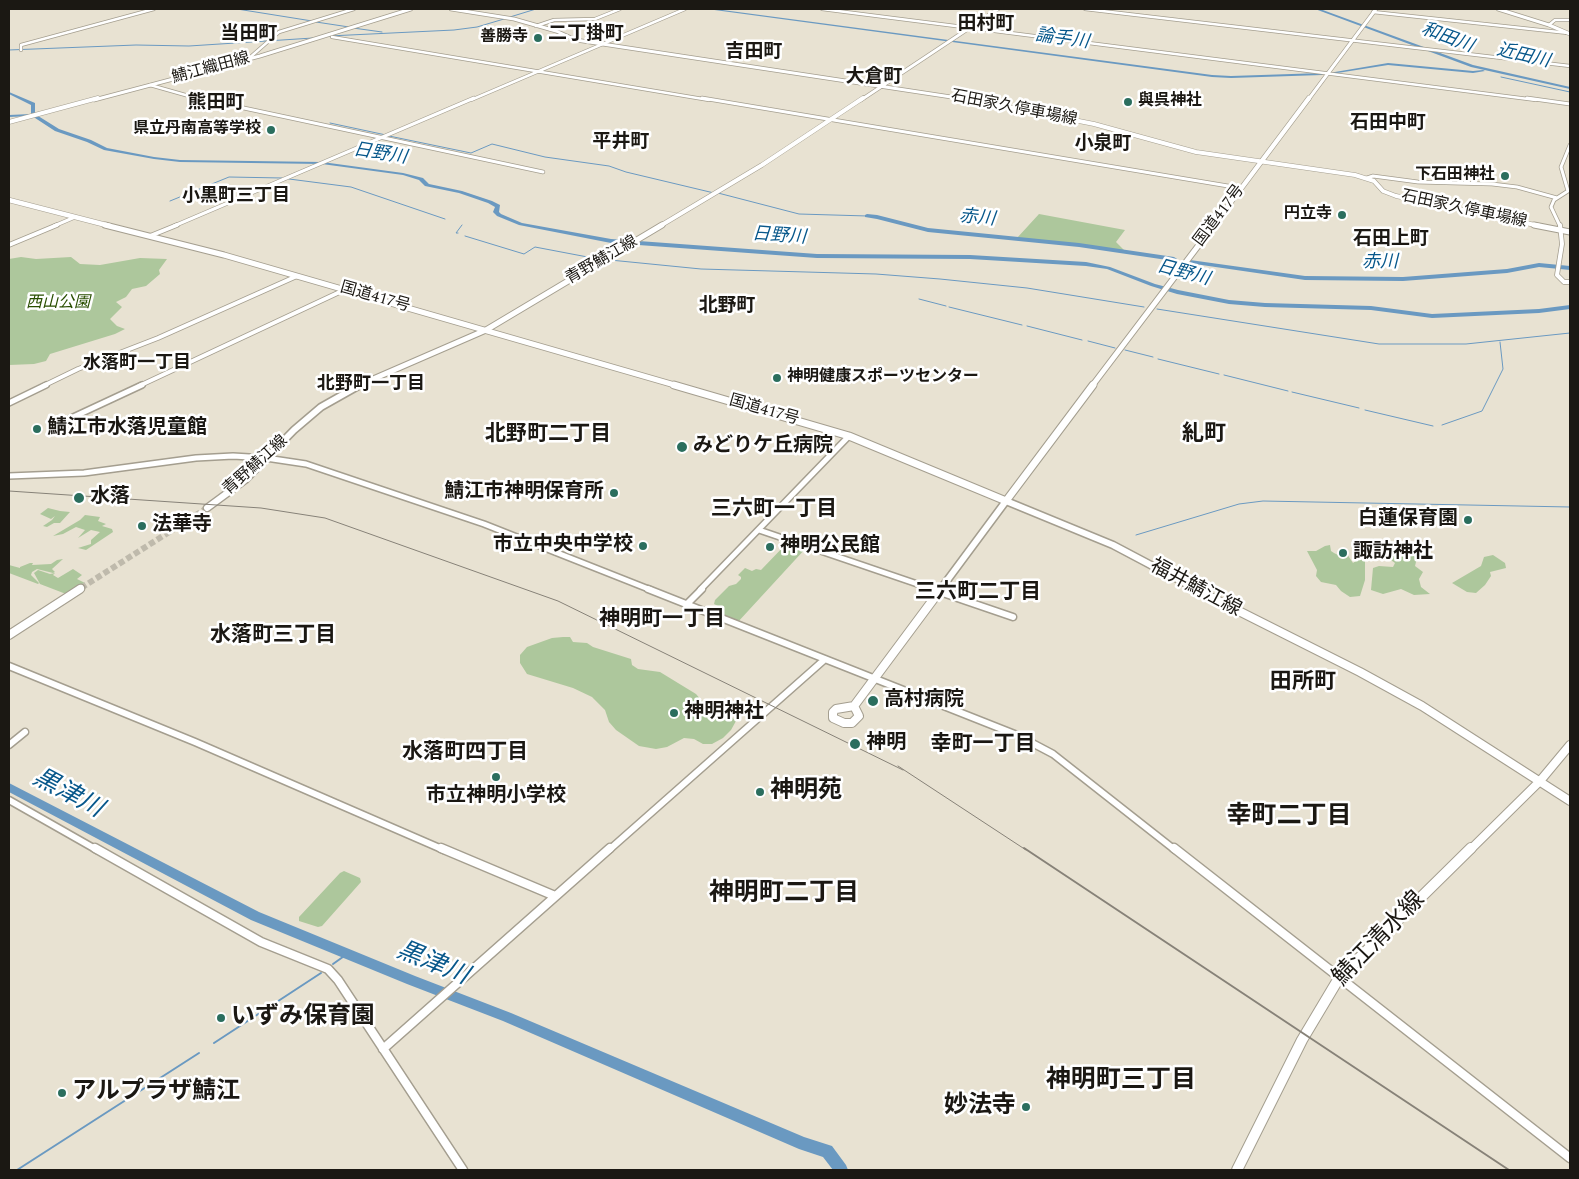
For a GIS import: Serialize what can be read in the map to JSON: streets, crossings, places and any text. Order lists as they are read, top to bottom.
{
  "streets": {
    "main road": [
      "鯖江織田線",
      "石田家久停車場線",
      "国道417号",
      "青野鯖江線",
      "福井鯖江線",
      "鯖江清水線"
    ]
  },
  "crossings": [
    ["石田家久停車場線", "国道417号"],
    ["石田家久停車場線", "青野鯖江線"],
    ["国道417号", "青野鯖江線"],
    ["国道417号", "福井鯖江線"],
    ["福井鯖江線", "鯖江清水線"]
  ],
  "districts": [
    "田村町",
    "当田町",
    "二丁掛町",
    "吉田町",
    "大倉町",
    "熊田町",
    "石田中町",
    "平井町",
    "小泉町",
    "小黒町三丁目",
    "石田上町",
    "北野町",
    "水落町一丁目",
    "北野町一丁目",
    "北野町二丁目",
    "糺町",
    "三六町一丁目",
    "三六町二丁目",
    "神明町一丁目",
    "水落町三丁目",
    "田所町",
    "幸町一丁目",
    "水落町四丁目",
    "幸町二丁目",
    "神明町二丁目",
    "神明町三丁目"
  ],
  "water": [
    "和田川",
    "論手川",
    "近田川",
    "日野川",
    "赤川",
    "黒津川"
  ],
  "parks": ["西山公園"],
  "places": [
    "善勝寺",
    "與呉神社",
    "県立丹南高等学校",
    "下石田神社",
    "円立寺",
    "神明健康スポーツセンター",
    "鯖江市水落児童館",
    "みどりケ丘病院",
    "鯖江市神明保育所",
    "水落",
    "白蓮保育園",
    "法華寺",
    "市立中央中学校",
    "神明公民館",
    "諏訪神社",
    "高村病院",
    "神明神社",
    "神明",
    "市立神明小学校",
    "神明苑",
    "いずみ保育園",
    "アルプラザ鯖江",
    "妙法寺"
  ]
}
